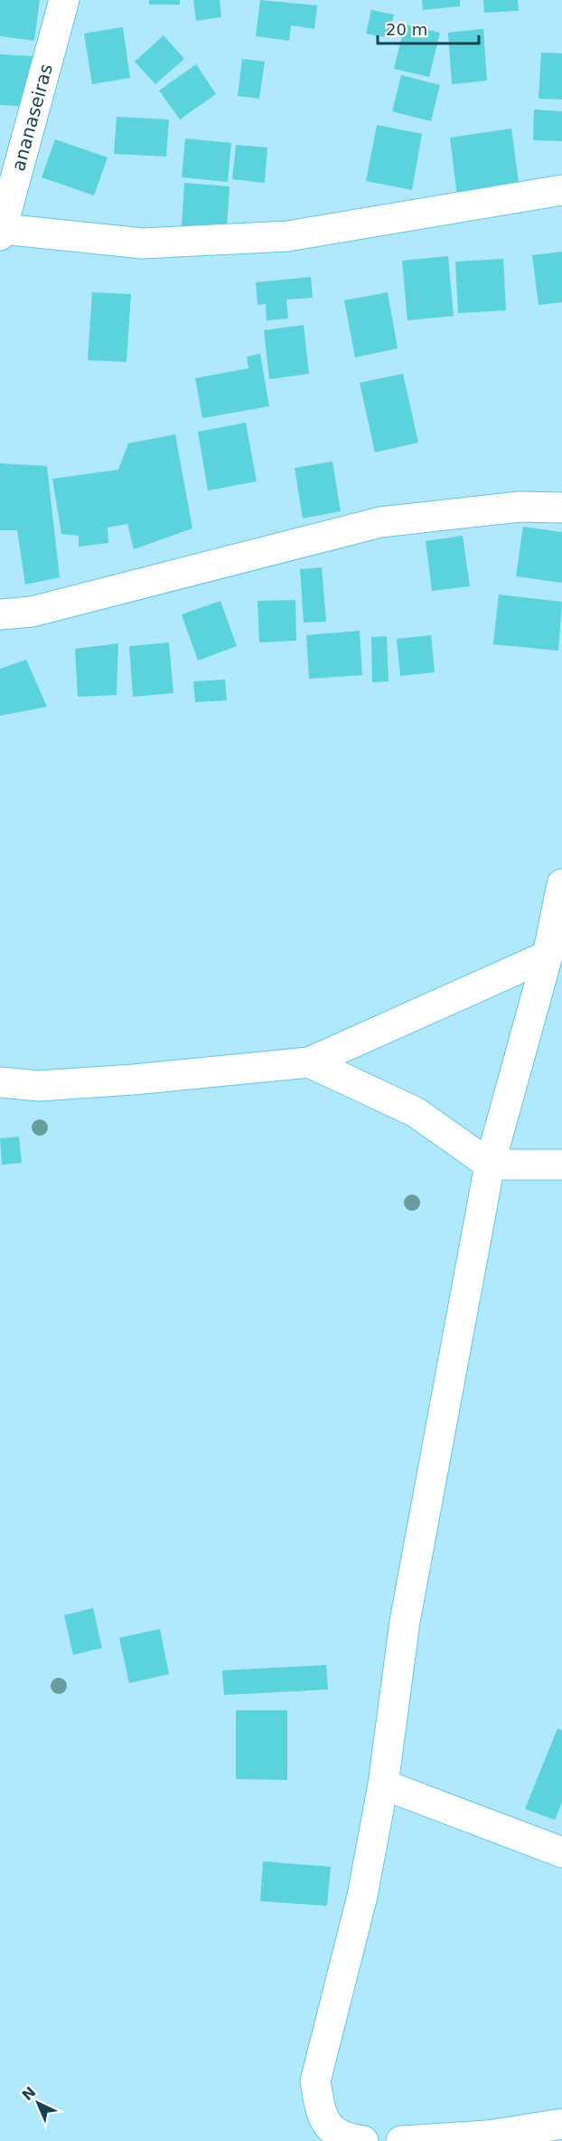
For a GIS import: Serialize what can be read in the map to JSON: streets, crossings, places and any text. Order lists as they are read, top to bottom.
{
  "streets": {
    "street": ["ananaseiras"]
  },
  "scale_bar": "20 m",
  "north": "top left"
}
